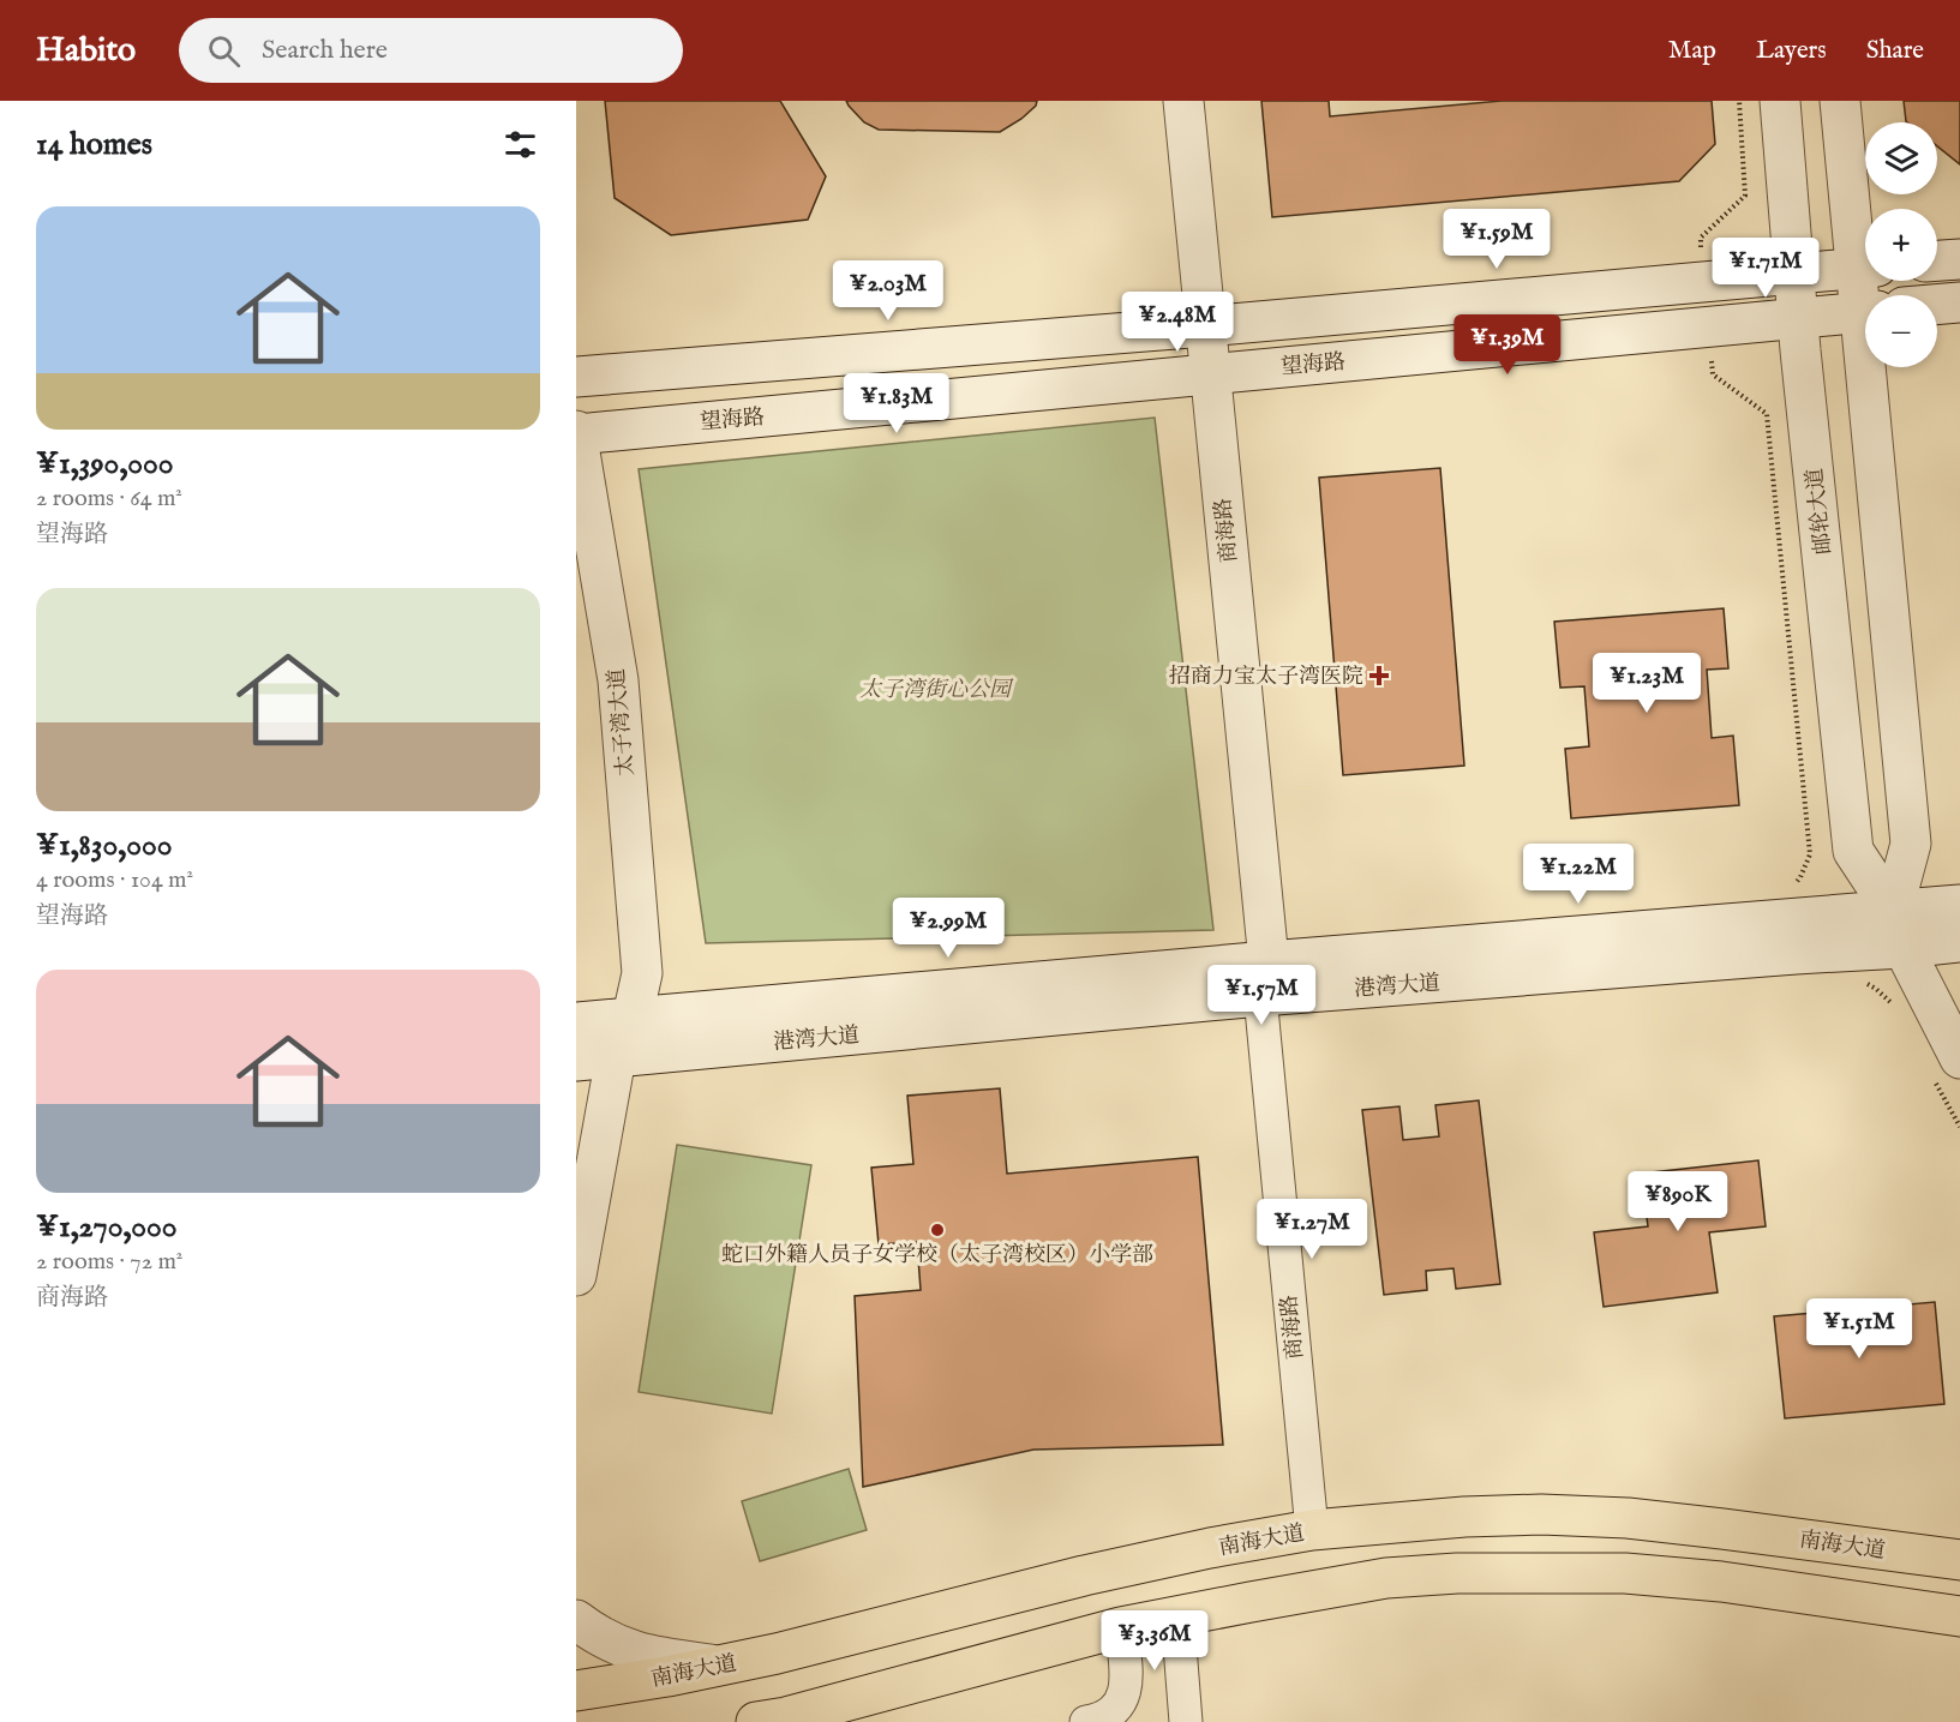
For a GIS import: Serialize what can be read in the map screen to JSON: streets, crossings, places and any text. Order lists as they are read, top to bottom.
{
  "streets": {
    "main road": [
      "望海路",
      "邮轮大道",
      "商海路",
      "太子湾大道",
      "港湾大道",
      "南海大道"
    ]
  },
  "crossings": [
    ["望海路", "邮轮大道"],
    ["望海路", "商海路"],
    ["望海路", "太子湾大道"],
    ["邮轮大道", "港湾大道"],
    ["商海路", "港湾大道"],
    ["商海路", "南海大道"],
    ["太子湾大道", "港湾大道"]
  ],
  "parks": ["太子湾街心公园"],
  "places": {
    "health": ["招商力宝太子湾医院"],
    "other": ["蛇口外籍人员子女学校（太子湾校区）小学部"]
  },
  "page": {
    "header": "Habito",
    "search": "Search here",
    "nav": ["Map", "Layers", "Share"],
    "heading": "14 homes",
    "map_buttons": ["+", "−"],
    "list": [
      {
        "name": "¥1,390,000",
        "note": "2 rooms · 64 m² · 望海路"
      },
      {
        "name": "¥1,830,000",
        "note": "4 rooms · 104 m² · 望海路"
      },
      {
        "name": "¥1,270,000",
        "note": "2 rooms · 72 m² · 商海路"
      }
    ],
    "price": [
      "¥1.59M",
      "¥1.71M",
      "¥2.03M",
      "¥2.48M",
      "¥1.39M",
      "¥1.83M",
      "¥1.23M",
      "¥1.22M",
      "¥2.99M",
      "¥1.57M",
      "¥890K",
      "¥1.27M",
      "¥1.51M",
      "¥3.36M"
    ]
  }
}
